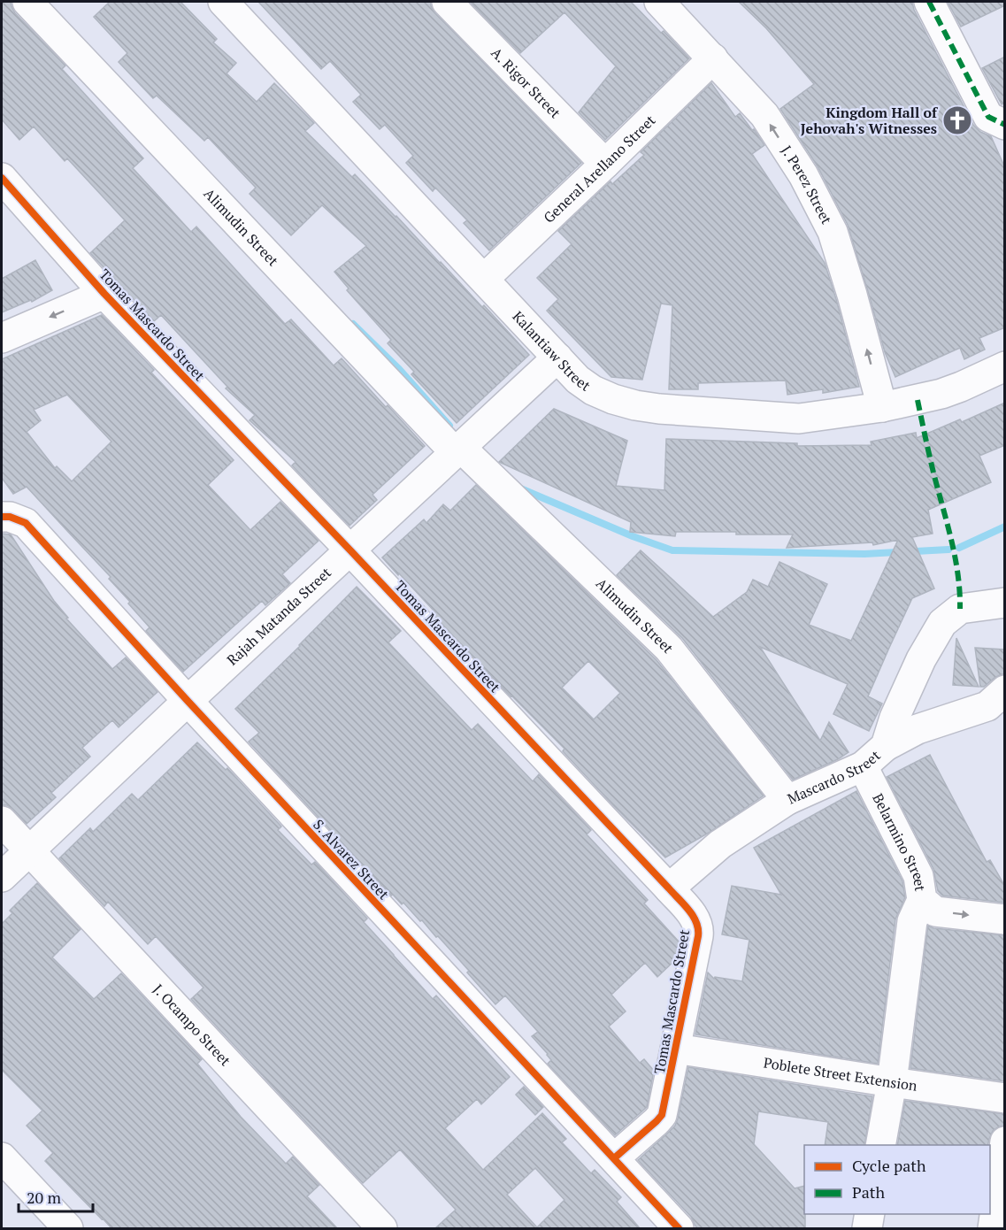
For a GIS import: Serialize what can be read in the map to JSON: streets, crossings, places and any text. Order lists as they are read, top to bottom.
{
  "streets": {
    "street": [
      "A. Rigor Street",
      "General Arellano Street",
      "J. Perez Street",
      "Alimudin Street",
      "Tomas Mascardo Street",
      "Kalantiaw Street",
      "Rajah Matanda Street",
      "Mascardo Street",
      "Belarmino Street",
      "S. Alvarez Street",
      "J. Ocampo Street",
      "Poblete Street Extension"
    ]
  },
  "crossings": [
    ["A. Rigor Street", "General Arellano Street"],
    ["General Arellano Street", "J. Perez Street"],
    ["General Arellano Street", "Kalantiaw Street"],
    ["J. Perez Street", "Kalantiaw Street"],
    ["Alimudin Street", "Rajah Matanda Street"],
    ["Alimudin Street", "Mascardo Street"],
    ["Tomas Mascardo Street", "Rajah Matanda Street"],
    ["Tomas Mascardo Street", "Mascardo Street"],
    ["Tomas Mascardo Street", "S. Alvarez Street"],
    ["Tomas Mascardo Street", "Poblete Street Extension"],
    ["Kalantiaw Street", "Rajah Matanda Street"],
    ["Rajah Matanda Street", "S. Alvarez Street"],
    ["Rajah Matanda Street", "J. Ocampo Street"],
    ["Mascardo Street", "Belarmino Street"]
  ],
  "one_way": ["Belarmino Street"],
  "places": {
    "church": ["Kingdom Hall of Jehovah's Witnesses"]
  },
  "legend": ["Cycle path", "Path"],
  "scale_bar": "20 m"
}
